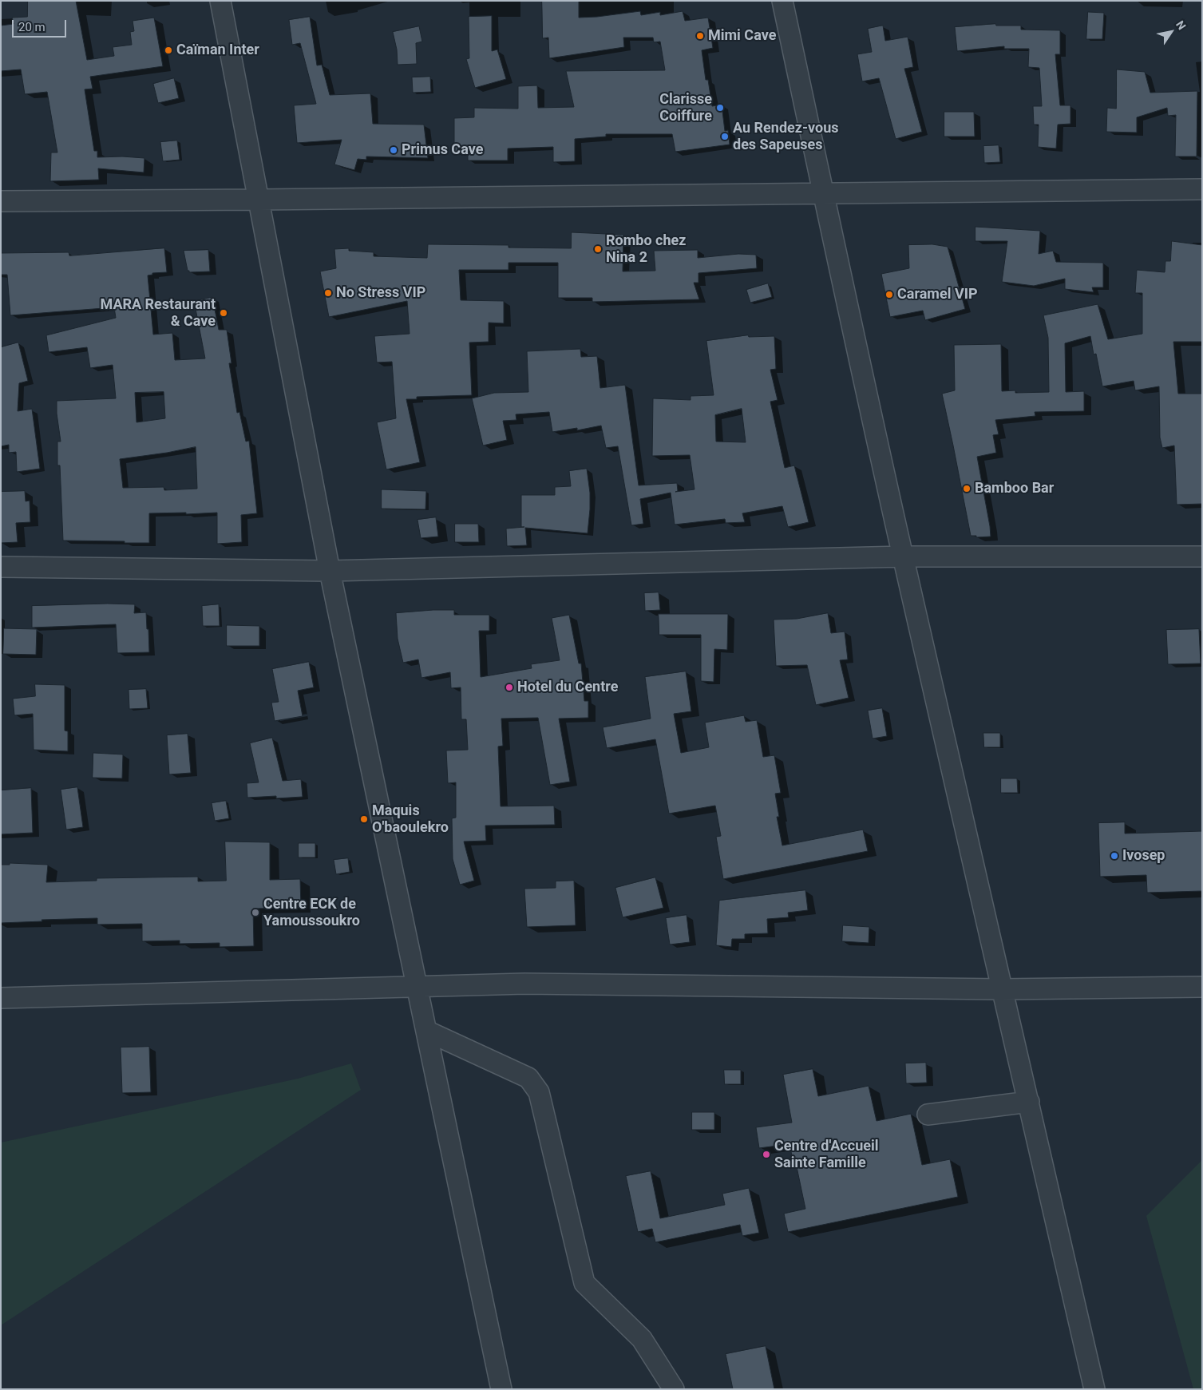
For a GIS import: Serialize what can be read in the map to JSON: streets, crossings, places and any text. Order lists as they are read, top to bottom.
{
  "places": [
    "Mimi Cave",
    "Caïman Inter",
    "Clarisse Coiffure",
    "Au Rendez-vous des Sapeuses",
    "Primus Cave",
    "Rombo chez Nina 2",
    "No Stress VIP",
    "Caramel VIP",
    "MARA Restaurant & Cave",
    "Bamboo Bar",
    "Hotel du Centre",
    "Maquis O'baoulekro",
    "Ivosep",
    "Centre ECK de Yamoussoukro",
    "Centre d'Accueil Sainte Famille"
  ],
  "scale_bar": "20 m",
  "north": "top right"
}
